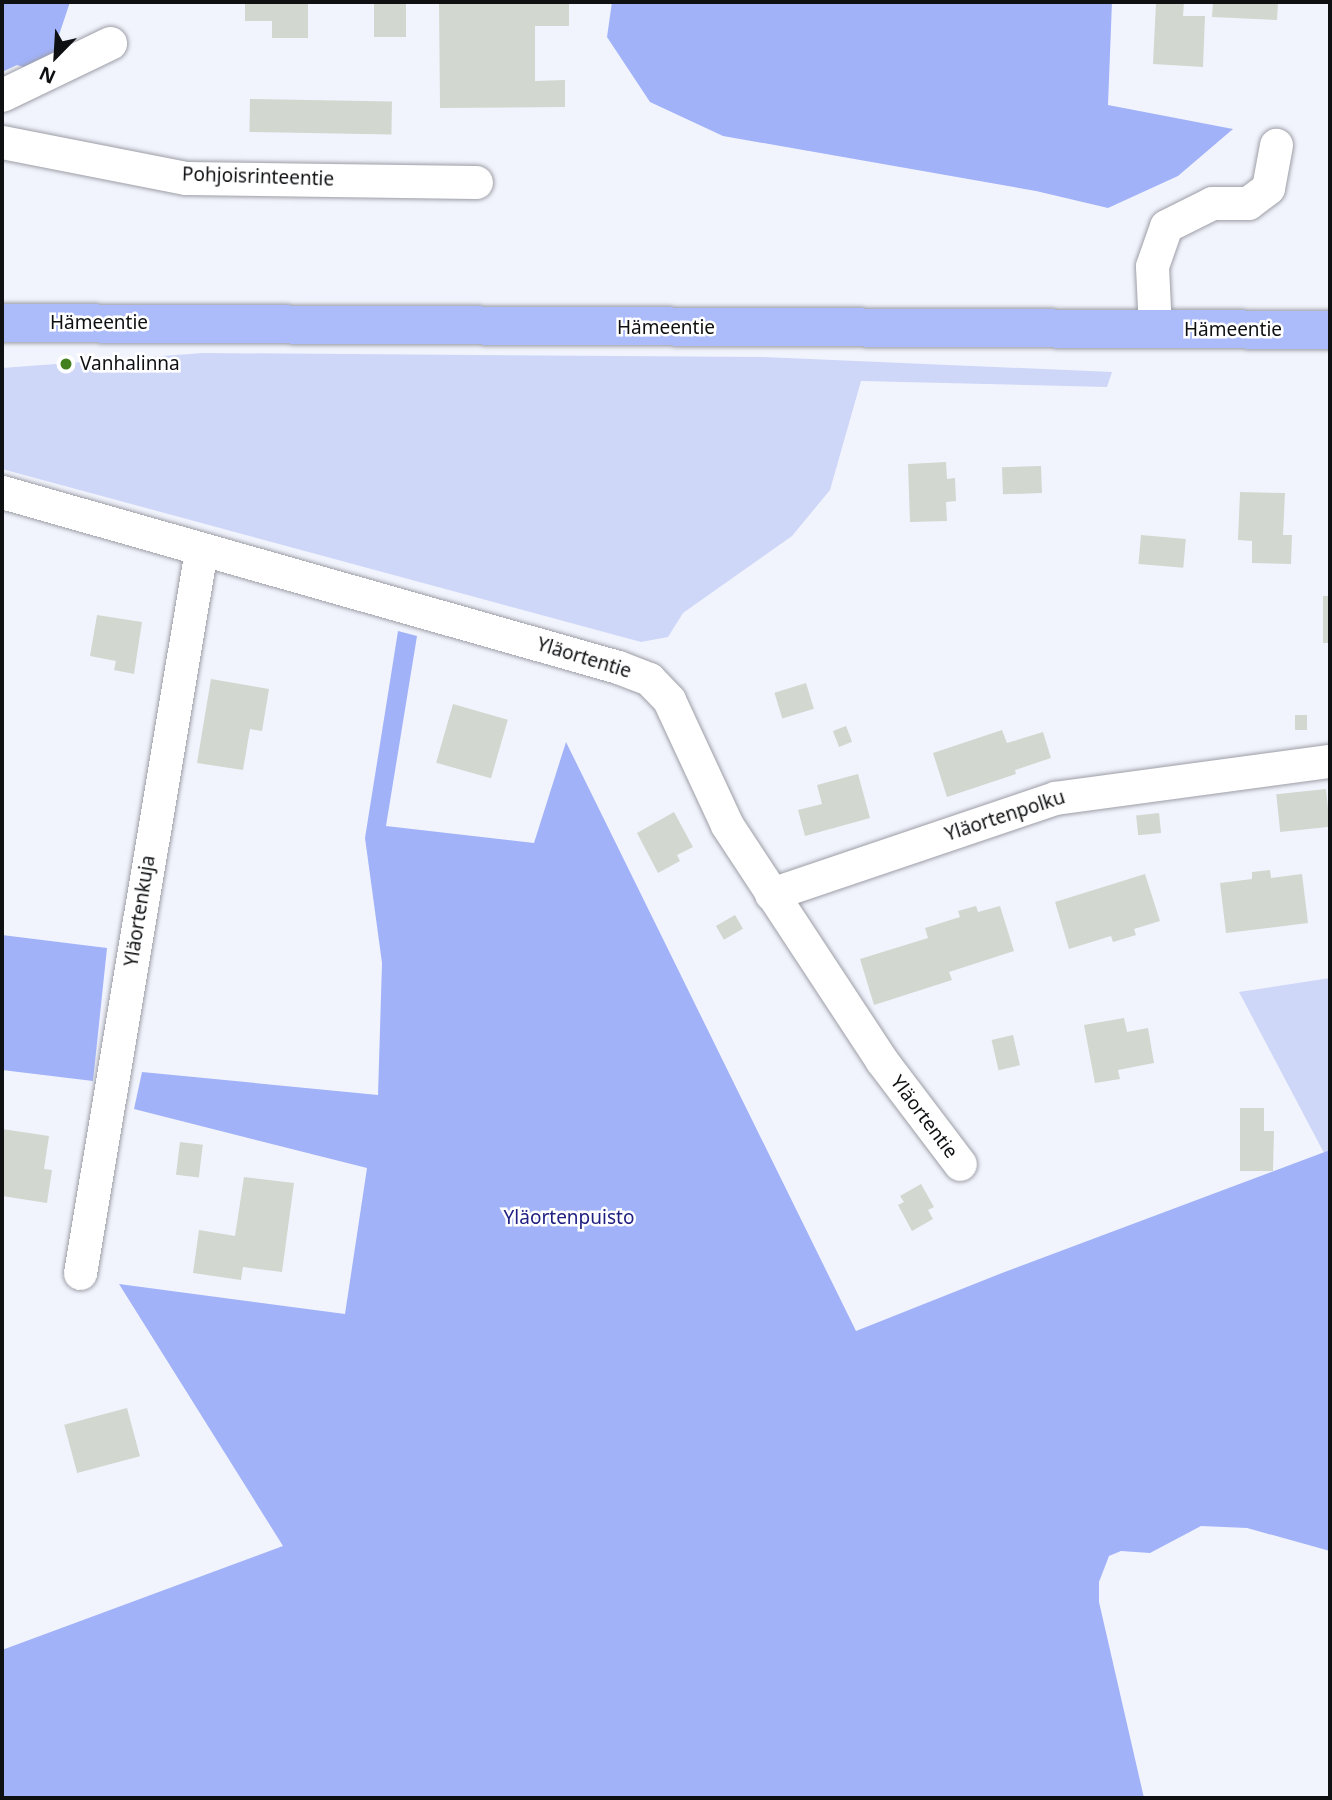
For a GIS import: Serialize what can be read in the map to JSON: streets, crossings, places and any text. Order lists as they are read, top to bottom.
{
  "streets": {
    "highway": ["Hämeentie"],
    "street": [
      "Pohjoisrinteentie",
      "Yläortentie",
      "Yläortenpolku",
      "Yläortenkuja"
    ]
  },
  "crossings": [
    ["Yläortentie", "Yläortenpolku"],
    ["Yläortentie", "Yläortenkuja"]
  ],
  "parks": ["Yläortenpuisto"],
  "places": ["Vanhalinna"],
  "north": "bottom left"
}
